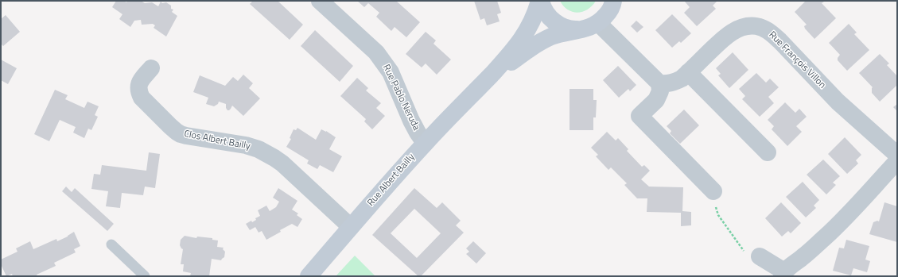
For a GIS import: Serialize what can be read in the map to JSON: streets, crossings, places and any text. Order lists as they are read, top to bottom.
{
  "streets": {
    "main road": ["Rue Albert Bailly"],
    "street": ["Rue François Villon", "Rue Pablo Neruda", "Clos Albert Bailly"]
  },
  "crossings": [
    ["Rue Pablo Neruda", "Rue Albert Bailly"],
    ["Clos Albert Bailly", "Rue Albert Bailly"]
  ]
}
